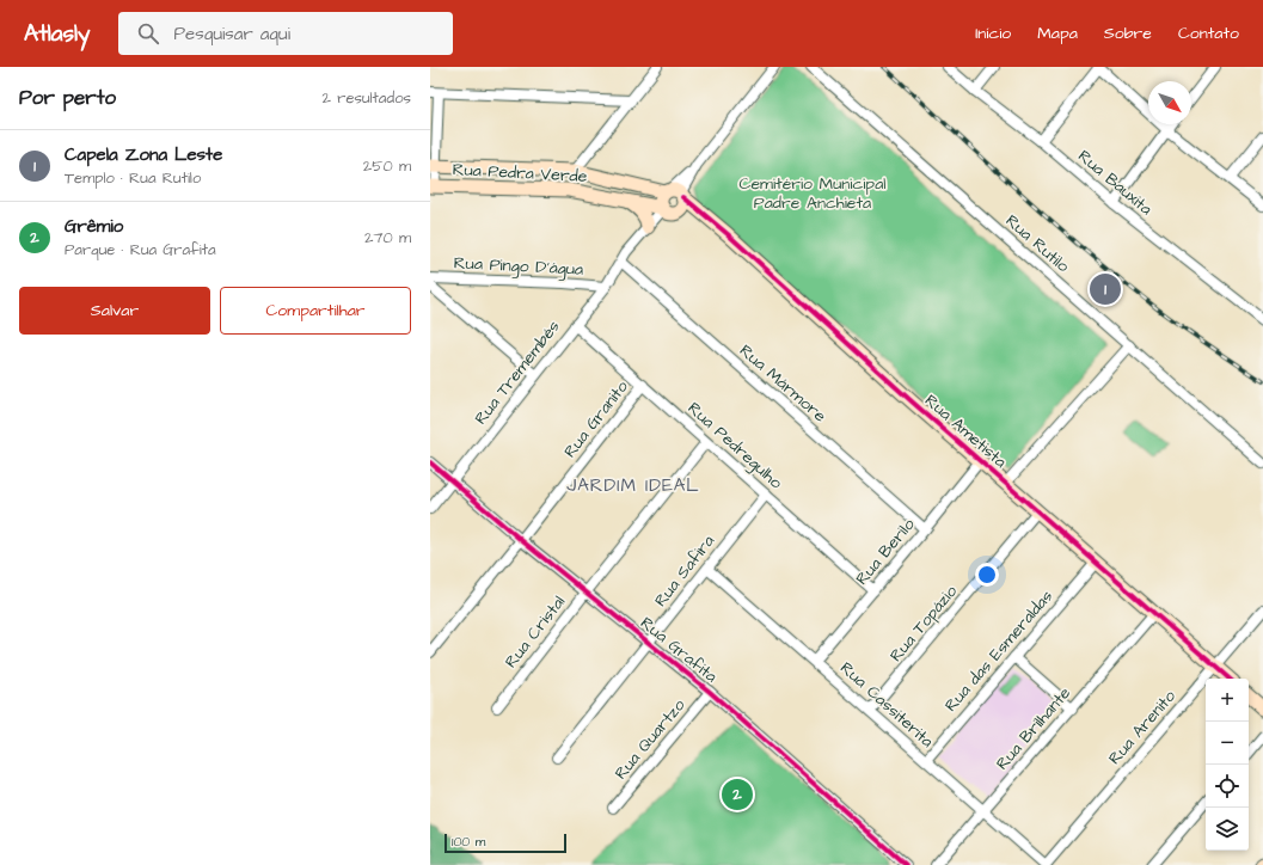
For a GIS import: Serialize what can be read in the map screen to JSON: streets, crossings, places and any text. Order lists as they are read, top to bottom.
{
  "streets": {
    "street": [
      "Rua Pedra Verde",
      "Rua Bauxita",
      "Rua Rutilo",
      "Rua Pingo D'água",
      "Rua Tremembés",
      "Rua Mármore",
      "Rua Granito",
      "Rua Ametista",
      "Rua Pedregulho",
      "Rua Berilo",
      "Rua Safira",
      "Rua Topázio",
      "Rua Cristal",
      "Rua Grafita",
      "Rua das Esmeraldas",
      "Rua Cassiterita",
      "Rua Arenito",
      "Rua Brilhante",
      "Rua Quartzo"
    ]
  },
  "crossings": [
    ["Rua Pedra Verde", "Rua Tremembés"],
    ["Rua Pedra Verde", "Rua Ametista"],
    ["Rua Pingo D'água", "Rua Tremembés"],
    ["Rua Tremembés", "Rua Mármore"],
    ["Rua Tremembés", "Rua Ametista"],
    ["Rua Tremembés", "Rua Pedregulho"],
    ["Rua Tremembés", "Rua Grafita"],
    ["Rua Mármore", "Rua Berilo"],
    ["Rua Granito", "Rua Pedregulho"],
    ["Rua Granito", "Rua Grafita"],
    ["Rua Ametista", "Rua Berilo"],
    ["Rua Ametista", "Rua Topázio"],
    ["Rua Ametista", "Rua das Esmeraldas"],
    ["Rua Ametista", "Rua Arenito"],
    ["Rua Ametista", "Rua Brilhante"],
    ["Rua Pedregulho", "Rua Berilo"],
    ["Rua Pedregulho", "Rua Safira"],
    ["Rua Pedregulho", "Rua Cristal"],
    ["Rua Berilo", "Rua Cassiterita"],
    ["Rua Safira", "Rua Grafita"],
    ["Rua Safira", "Rua Cassiterita"],
    ["Rua Topázio", "Rua Cassiterita"],
    ["Rua Cristal", "Rua Grafita"],
    ["Rua Grafita", "Rua Quartzo"],
    ["Rua das Esmeraldas", "Rua Cassiterita"],
    ["Rua Cassiterita", "Rua Arenito"],
    ["Rua Cassiterita", "Rua Brilhante"]
  ],
  "districts": ["JARDIM IDEAL"],
  "parks": ["Cemitério Municipal Padre Anchieta"],
  "scale_bar": "100 m",
  "north": "bottom right",
  "page": {
    "header": "Atlasly",
    "search": "Pesquisar aqui",
    "nav": [
      "Início",
      "Mapa",
      "Sobre",
      "Contato"
    ],
    "heading": ["Por perto", "2 resultados"],
    "list": [
      {
        "mark": "1",
        "name": "Capela Zona Leste",
        "note": "Templo · Rua Rutilo",
        "value": "250 m"
      },
      {
        "mark": "2",
        "name": "Grêmio",
        "note": "Parque · Rua Grafita",
        "value": "270 m"
      }
    ],
    "pins": ["1", "2"],
    "buttons": ["Salvar", "Compartilhar"],
    "map_buttons": ["+", "−"],
    "scale": "100 m"
  }
}
